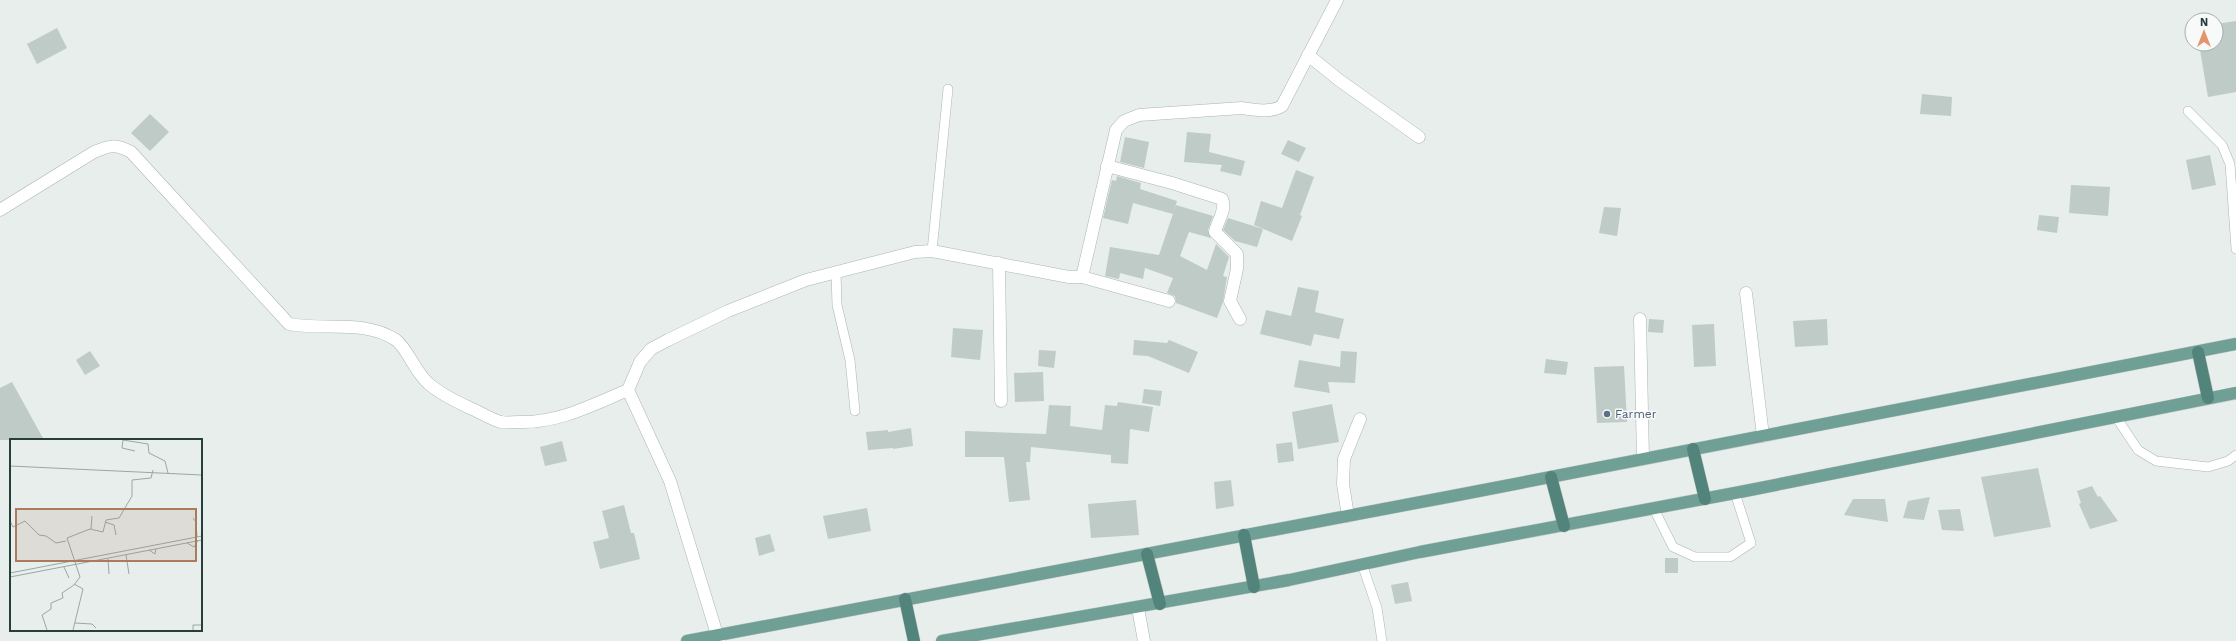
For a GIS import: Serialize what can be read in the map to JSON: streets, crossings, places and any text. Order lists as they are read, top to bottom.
{
  "places": ["Farmer"],
  "north": "top"
}
